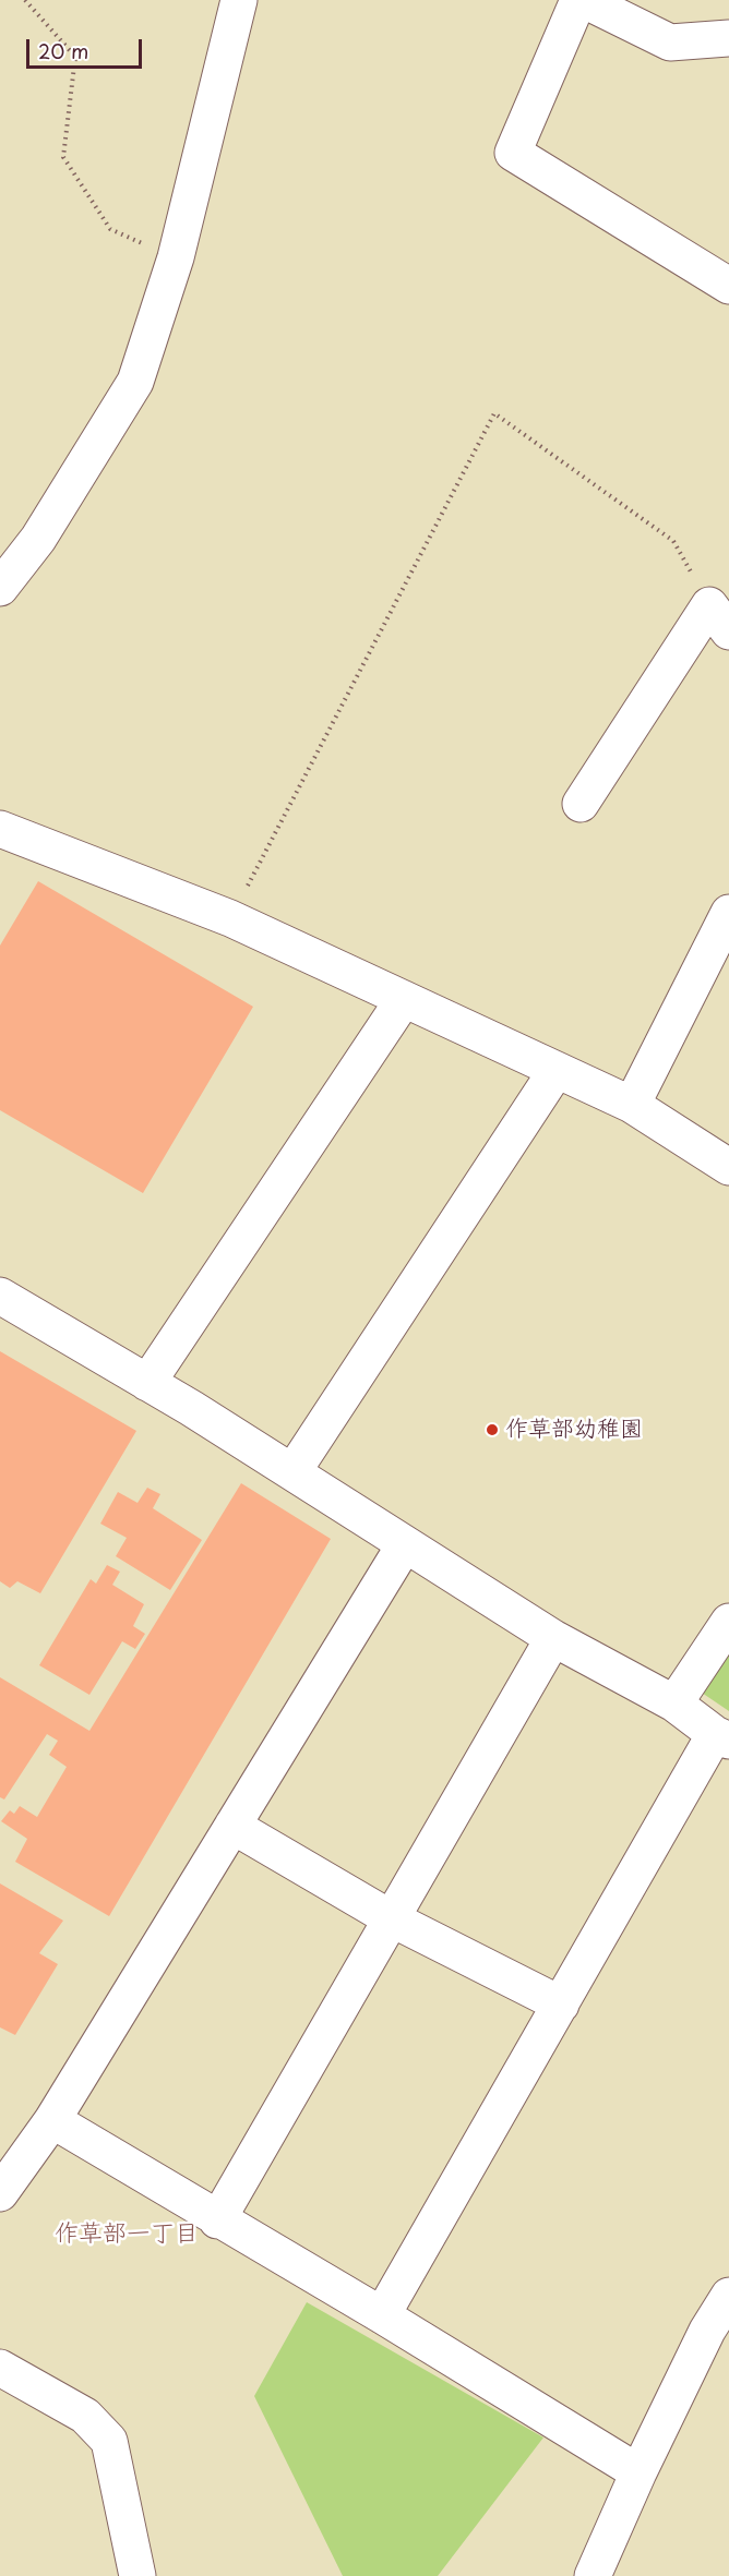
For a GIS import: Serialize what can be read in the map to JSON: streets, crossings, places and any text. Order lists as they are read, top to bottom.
{
  "districts": ["作草部一丁目"],
  "places": ["作草部幼稚園"],
  "scale_bar": "20 m"
}
